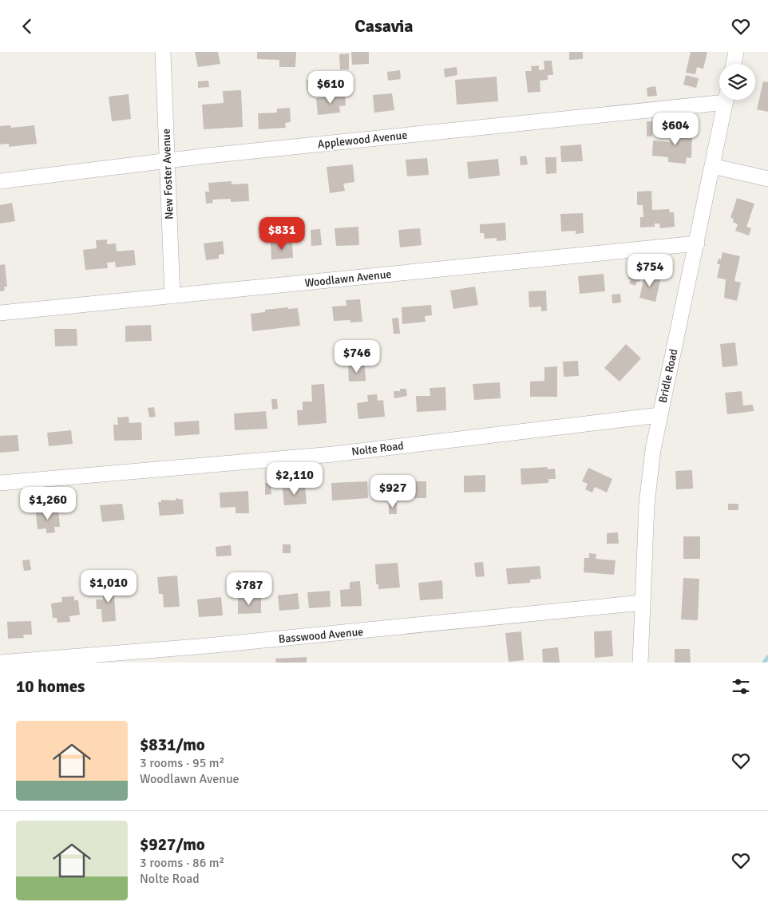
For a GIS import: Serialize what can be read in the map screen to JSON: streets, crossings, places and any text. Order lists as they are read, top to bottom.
{
  "streets": {
    "street": [
      "Applewood Avenue",
      "New Foster Avenue",
      "Woodlawn Avenue",
      "Bridle Road",
      "Nolte Road",
      "Basswood Avenue"
    ]
  },
  "crossings": [
    ["Applewood Avenue", "New Foster Avenue"],
    ["New Foster Avenue", "Woodlawn Avenue"],
    ["Woodlawn Avenue", "Bridle Road"],
    ["Bridle Road", "Nolte Road"],
    ["Bridle Road", "Basswood Avenue"]
  ],
  "page": {
    "header": "Casavia",
    "price": [
      "$610",
      "$604",
      "$831",
      "$754",
      "$746",
      "$2,110",
      "$927",
      "$1,260",
      "$1,010",
      "$787"
    ],
    "heading": "10 homes",
    "list": [
      {
        "name": "$831/mo",
        "note": "3 rooms · 95 m² · Woodlawn Avenue"
      },
      {
        "name": "$927/mo",
        "note": "3 rooms · 86 m² · Nolte Road"
      }
    ]
  }
}
